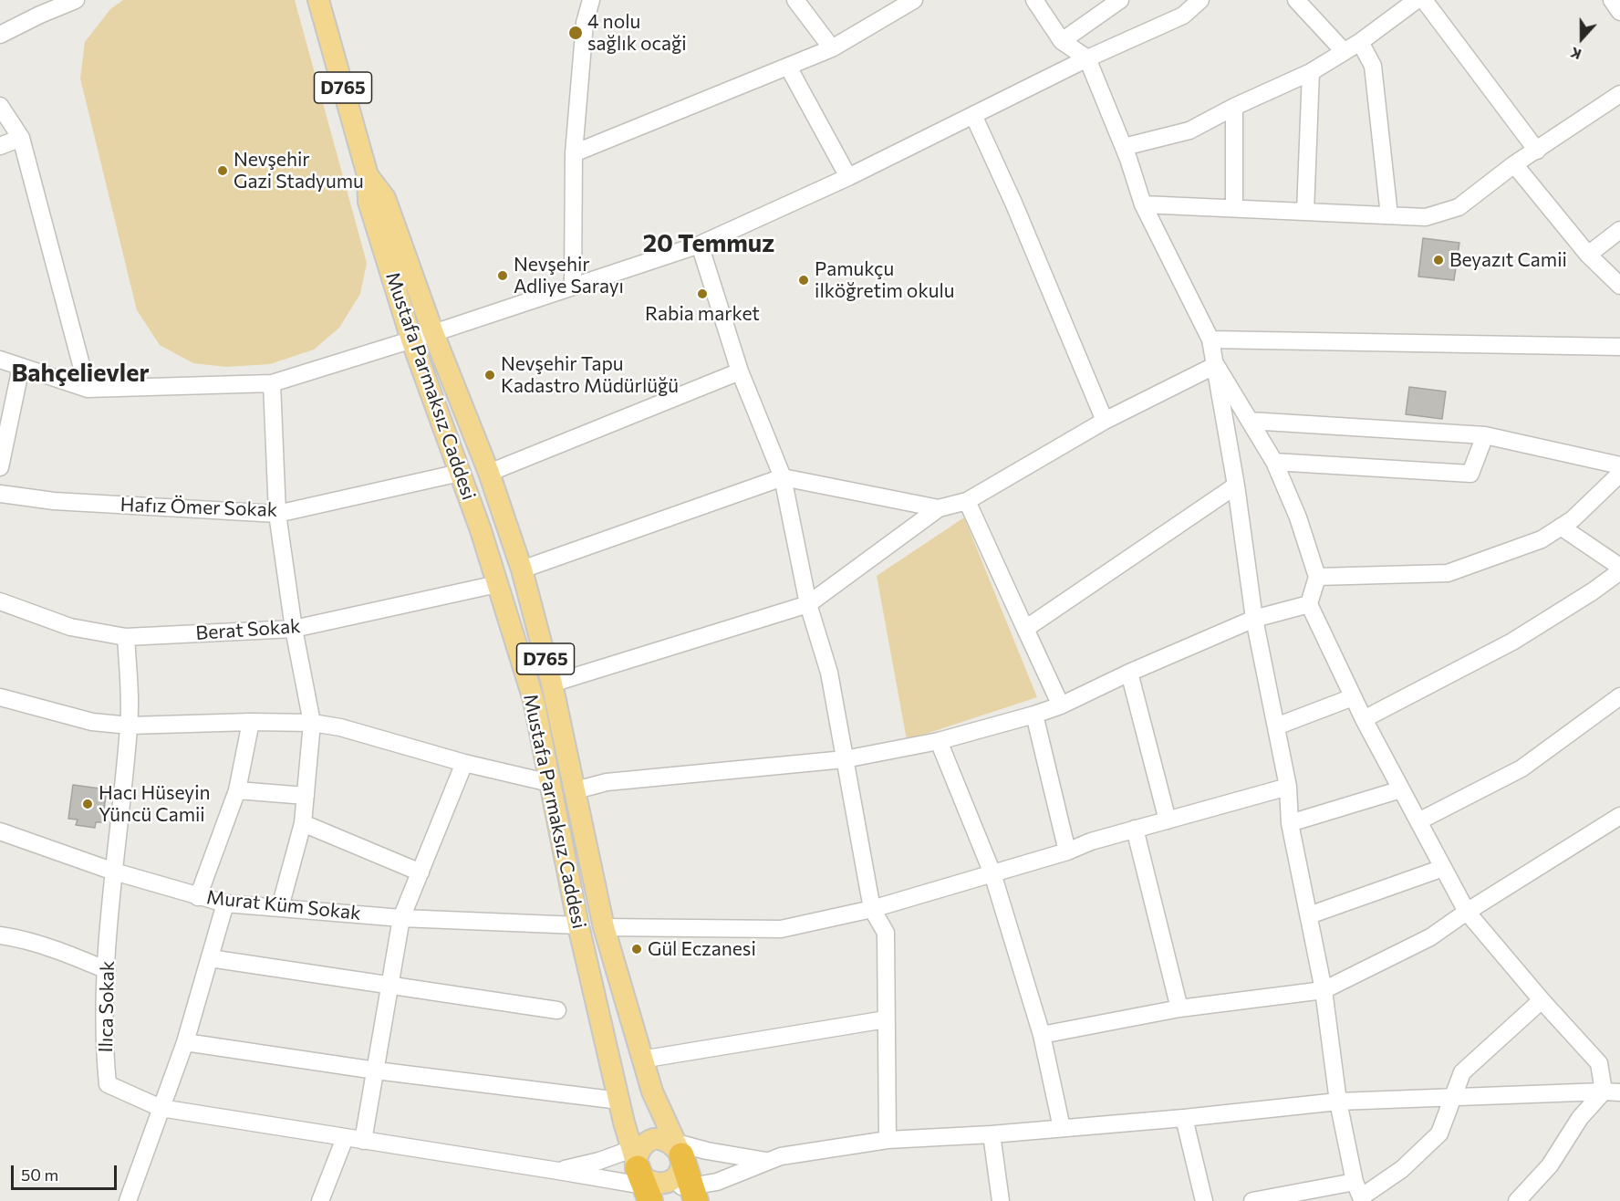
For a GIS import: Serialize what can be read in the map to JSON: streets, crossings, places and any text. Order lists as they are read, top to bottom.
{
  "streets": {
    "highway": ["D765"],
    "main road": ["Mustafa Parmaksız Caddesi"],
    "street": [
      "Hafız Ömer Sokak",
      "Berat Sokak",
      "Murat Küm Sokak",
      "Ilıca Sokak"
    ]
  },
  "crossings": [
    ["D765", "Mustafa Parmaksız Caddesi"],
    ["Mustafa Parmaksız Caddesi", "Hafız Ömer Sokak"],
    ["Mustafa Parmaksız Caddesi", "Berat Sokak"],
    ["Mustafa Parmaksız Caddesi", "Murat Küm Sokak"],
    ["Berat Sokak", "Ilıca Sokak"],
    ["Murat Küm Sokak", "Ilıca Sokak"]
  ],
  "districts": ["20 Temmuz", "Bahçelievler"],
  "places": [
    "4 nolu sağlık ocaği",
    "Nevşehir Gazi Stadyumu",
    "Beyazıt Camii",
    "Nevşehir Adliye Sarayı",
    "Pamukçu ilköğretim okulu",
    "Rabia market",
    "Nevşehir Tapu Kadastro Müdürlüğü",
    "Hacı Hüseyin Yüncü Camii",
    "Gül Eczanesi"
  ],
  "scale_bar": "50 m",
  "north": "bottom"
}
